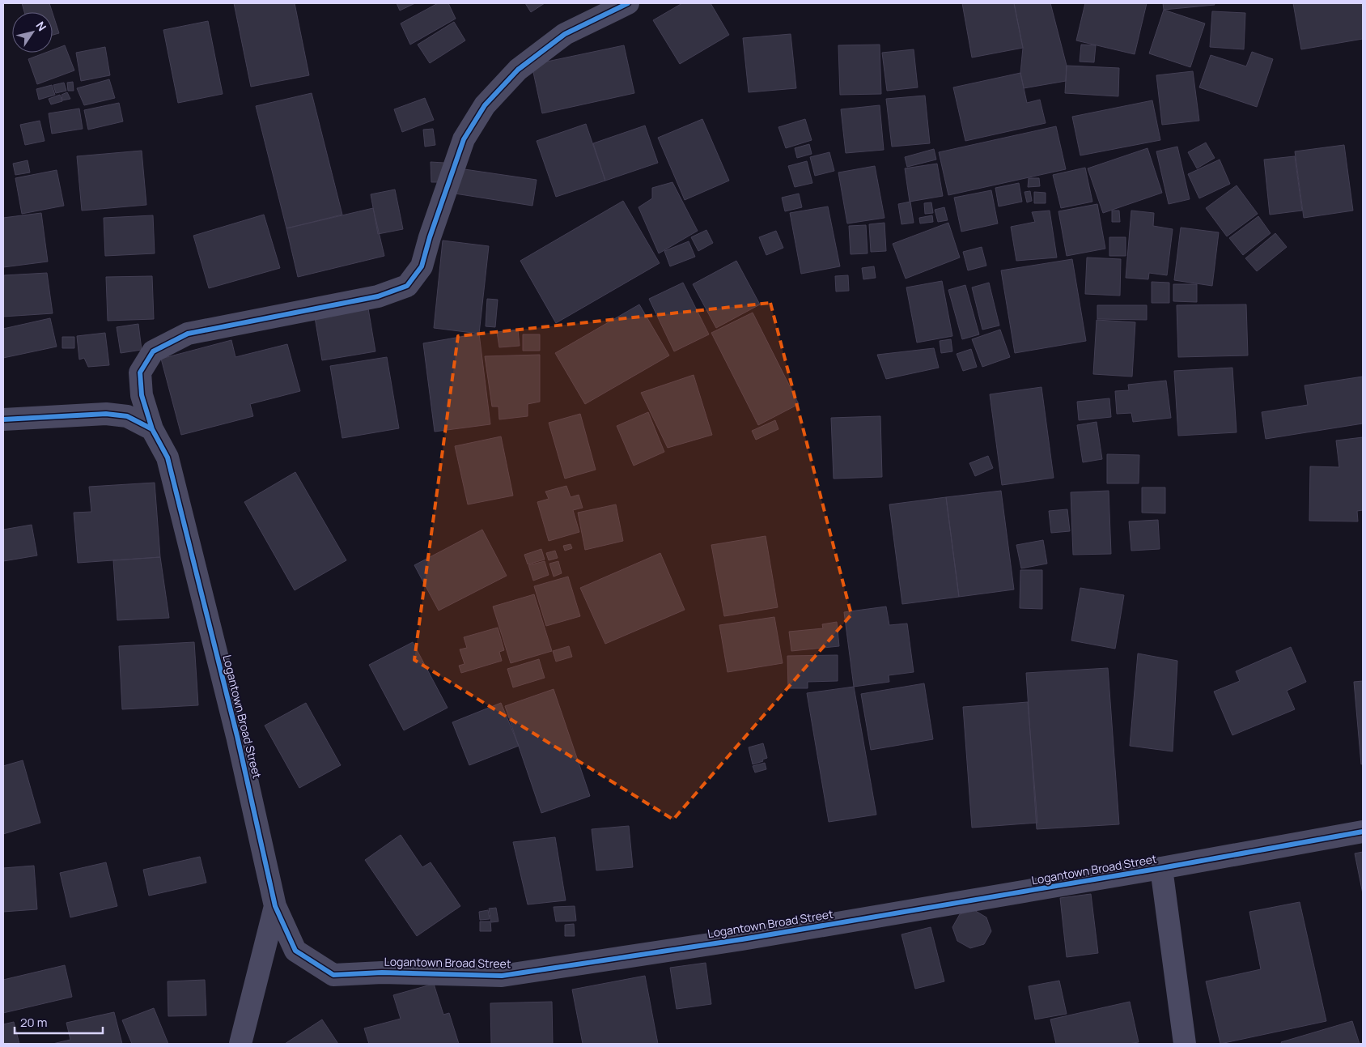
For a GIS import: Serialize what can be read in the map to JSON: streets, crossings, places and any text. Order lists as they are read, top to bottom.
{
  "streets": {
    "street": ["Logantown Broad Street"]
  },
  "scale_bar": "20 m",
  "north": "top right"
}
